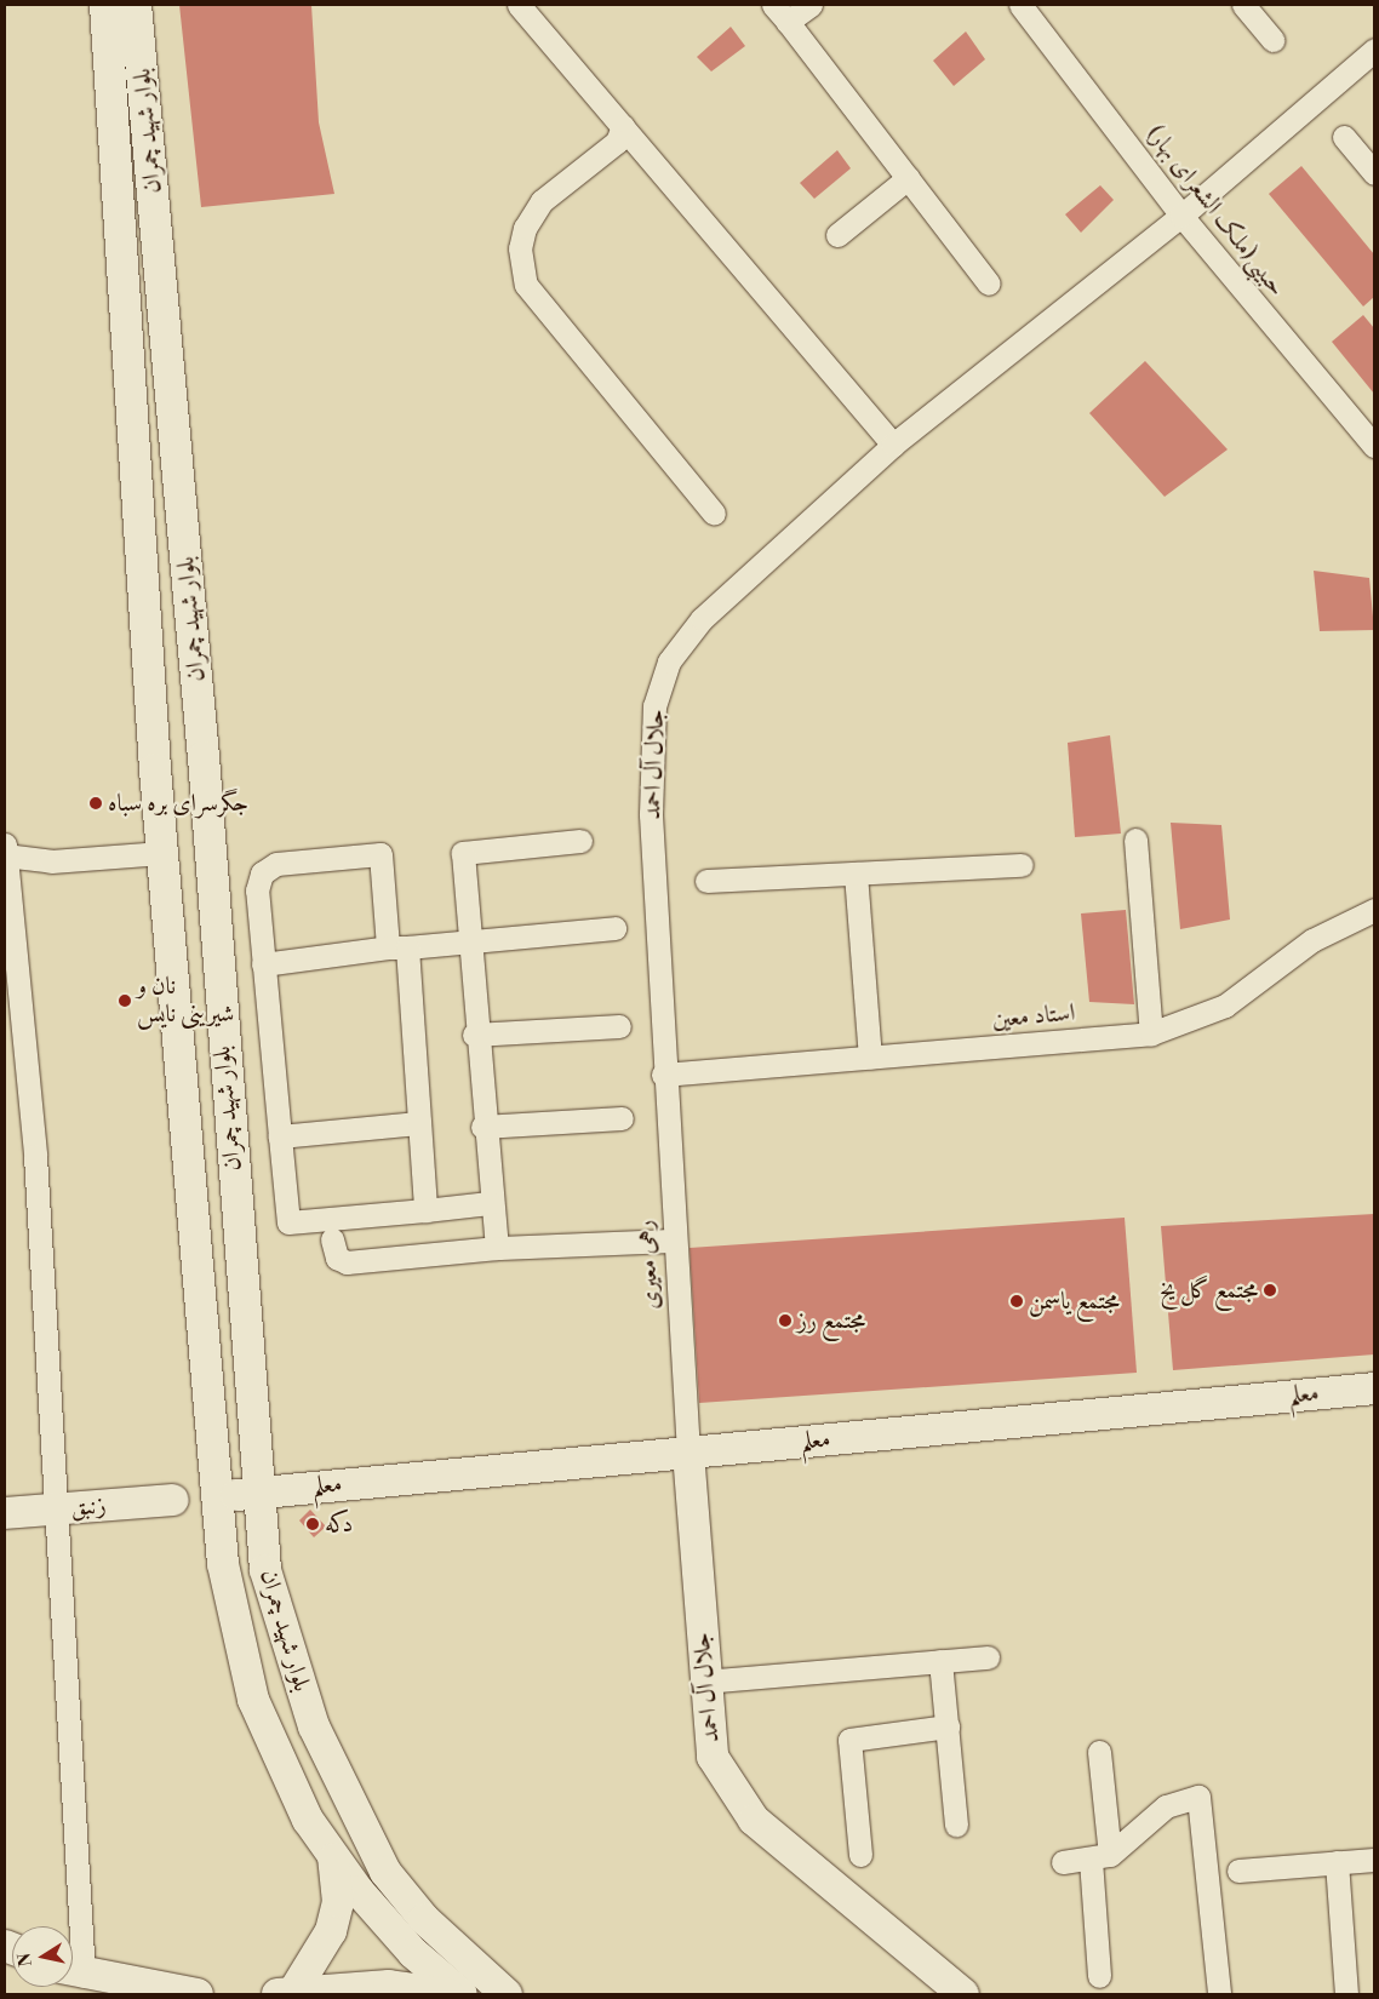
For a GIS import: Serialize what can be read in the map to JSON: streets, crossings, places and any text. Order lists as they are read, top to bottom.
{
  "streets": {
    "main road": [
      "بلوار شهید چمران",
      "جلال آل احمد",
      "معلم",
      "زنبق"
    ],
    "street": ["حبیبی(ملک الشعرای بهار)", "استاد معین", "رهی معیری"]
  },
  "crossings": [
    ["بلوار شهید چمران", "معلم"],
    ["حبیبی(ملک الشعرای بهار)", "جلال آل احمد"],
    ["جلال آل احمد", "استاد معین"],
    ["جلال آل احمد", "رهی معیری"],
    ["جلال آل احمد", "معلم"],
    ["استاد معین", "رهی معیری"],
    ["رهی معیری", "معلم"]
  ],
  "places": [
    "جگرسرای بره سباه",
    "نان و شیرینی نایس",
    "مجتمع گل یخ",
    "مجتمع یاسمن",
    "مجتمع رز",
    "دکه"
  ],
  "north": "left"
}
